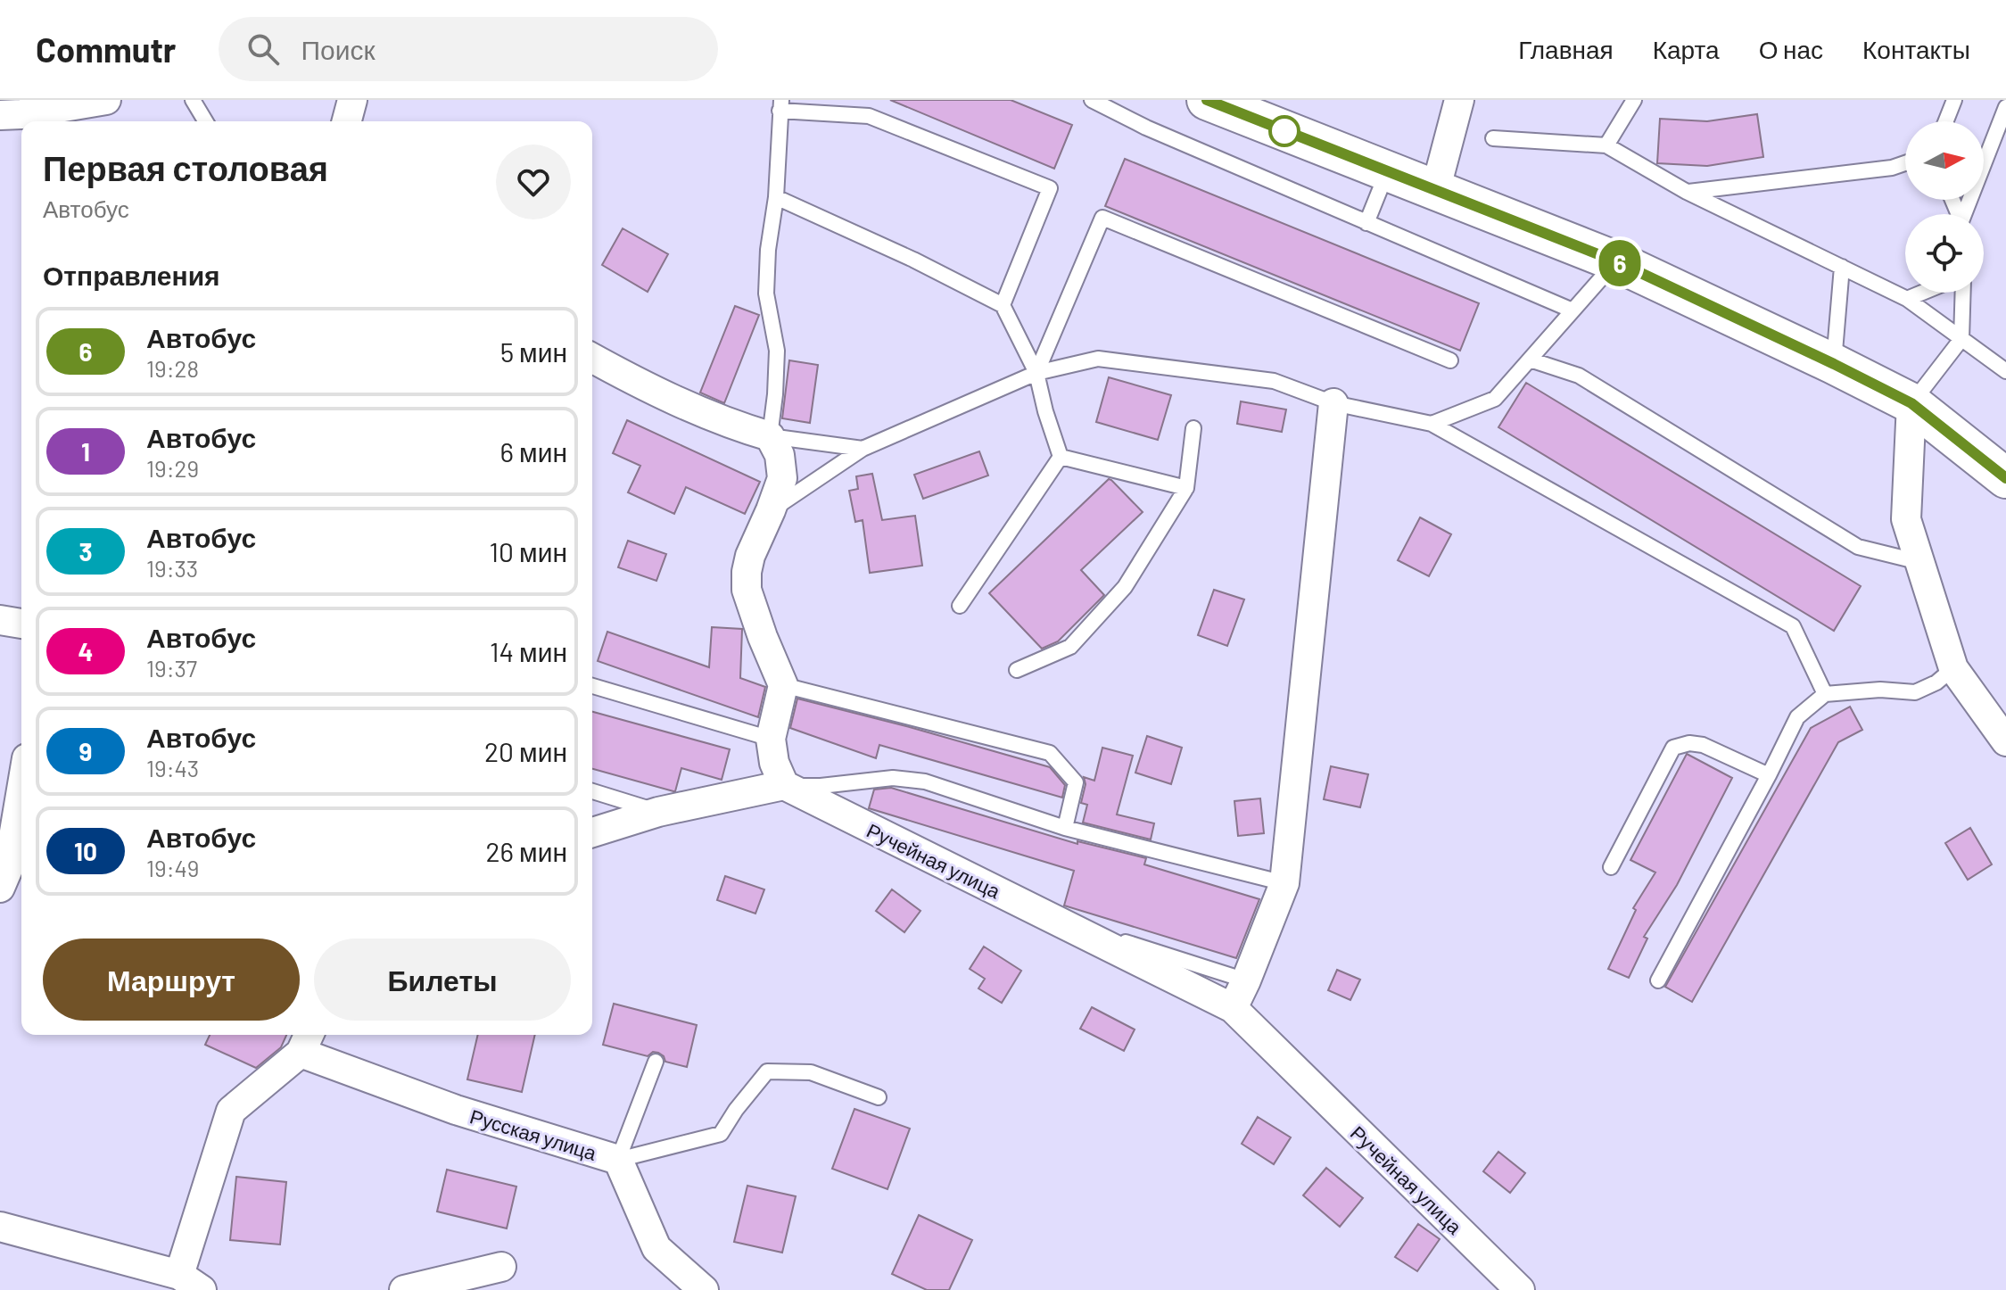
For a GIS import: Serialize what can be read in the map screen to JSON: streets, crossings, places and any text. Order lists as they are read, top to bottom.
{
  "streets": {
    "street": ["Ручейная улица", "Русская улица"]
  },
  "lines": ["bus line 6"],
  "north": "right",
  "page": {
    "header": "Commutr",
    "search": "Поиск",
    "nav": [
      "Главная",
      "Карта",
      "О нас",
      "Контакты"
    ],
    "on_map": "6",
    "heading": [
      ["Первая столовая", "Автобус"],
      "Отправления"
    ],
    "list": [
      {
        "mark": "6",
        "name": "Автобус",
        "note": "19:28",
        "value": "5 мин"
      },
      {
        "mark": "1",
        "name": "Автобус",
        "note": "19:29",
        "value": "6 мин"
      },
      {
        "mark": "3",
        "name": "Автобус",
        "note": "19:33",
        "value": "10 мин"
      },
      {
        "mark": "4",
        "name": "Автобус",
        "note": "19:37",
        "value": "14 мин"
      },
      {
        "mark": "9",
        "name": "Автобус",
        "note": "19:43",
        "value": "20 мин"
      },
      {
        "mark": "10",
        "name": "Автобус",
        "note": "19:49",
        "value": "26 мин"
      }
    ],
    "buttons": ["Маршрут", "Билеты"]
  }
}
